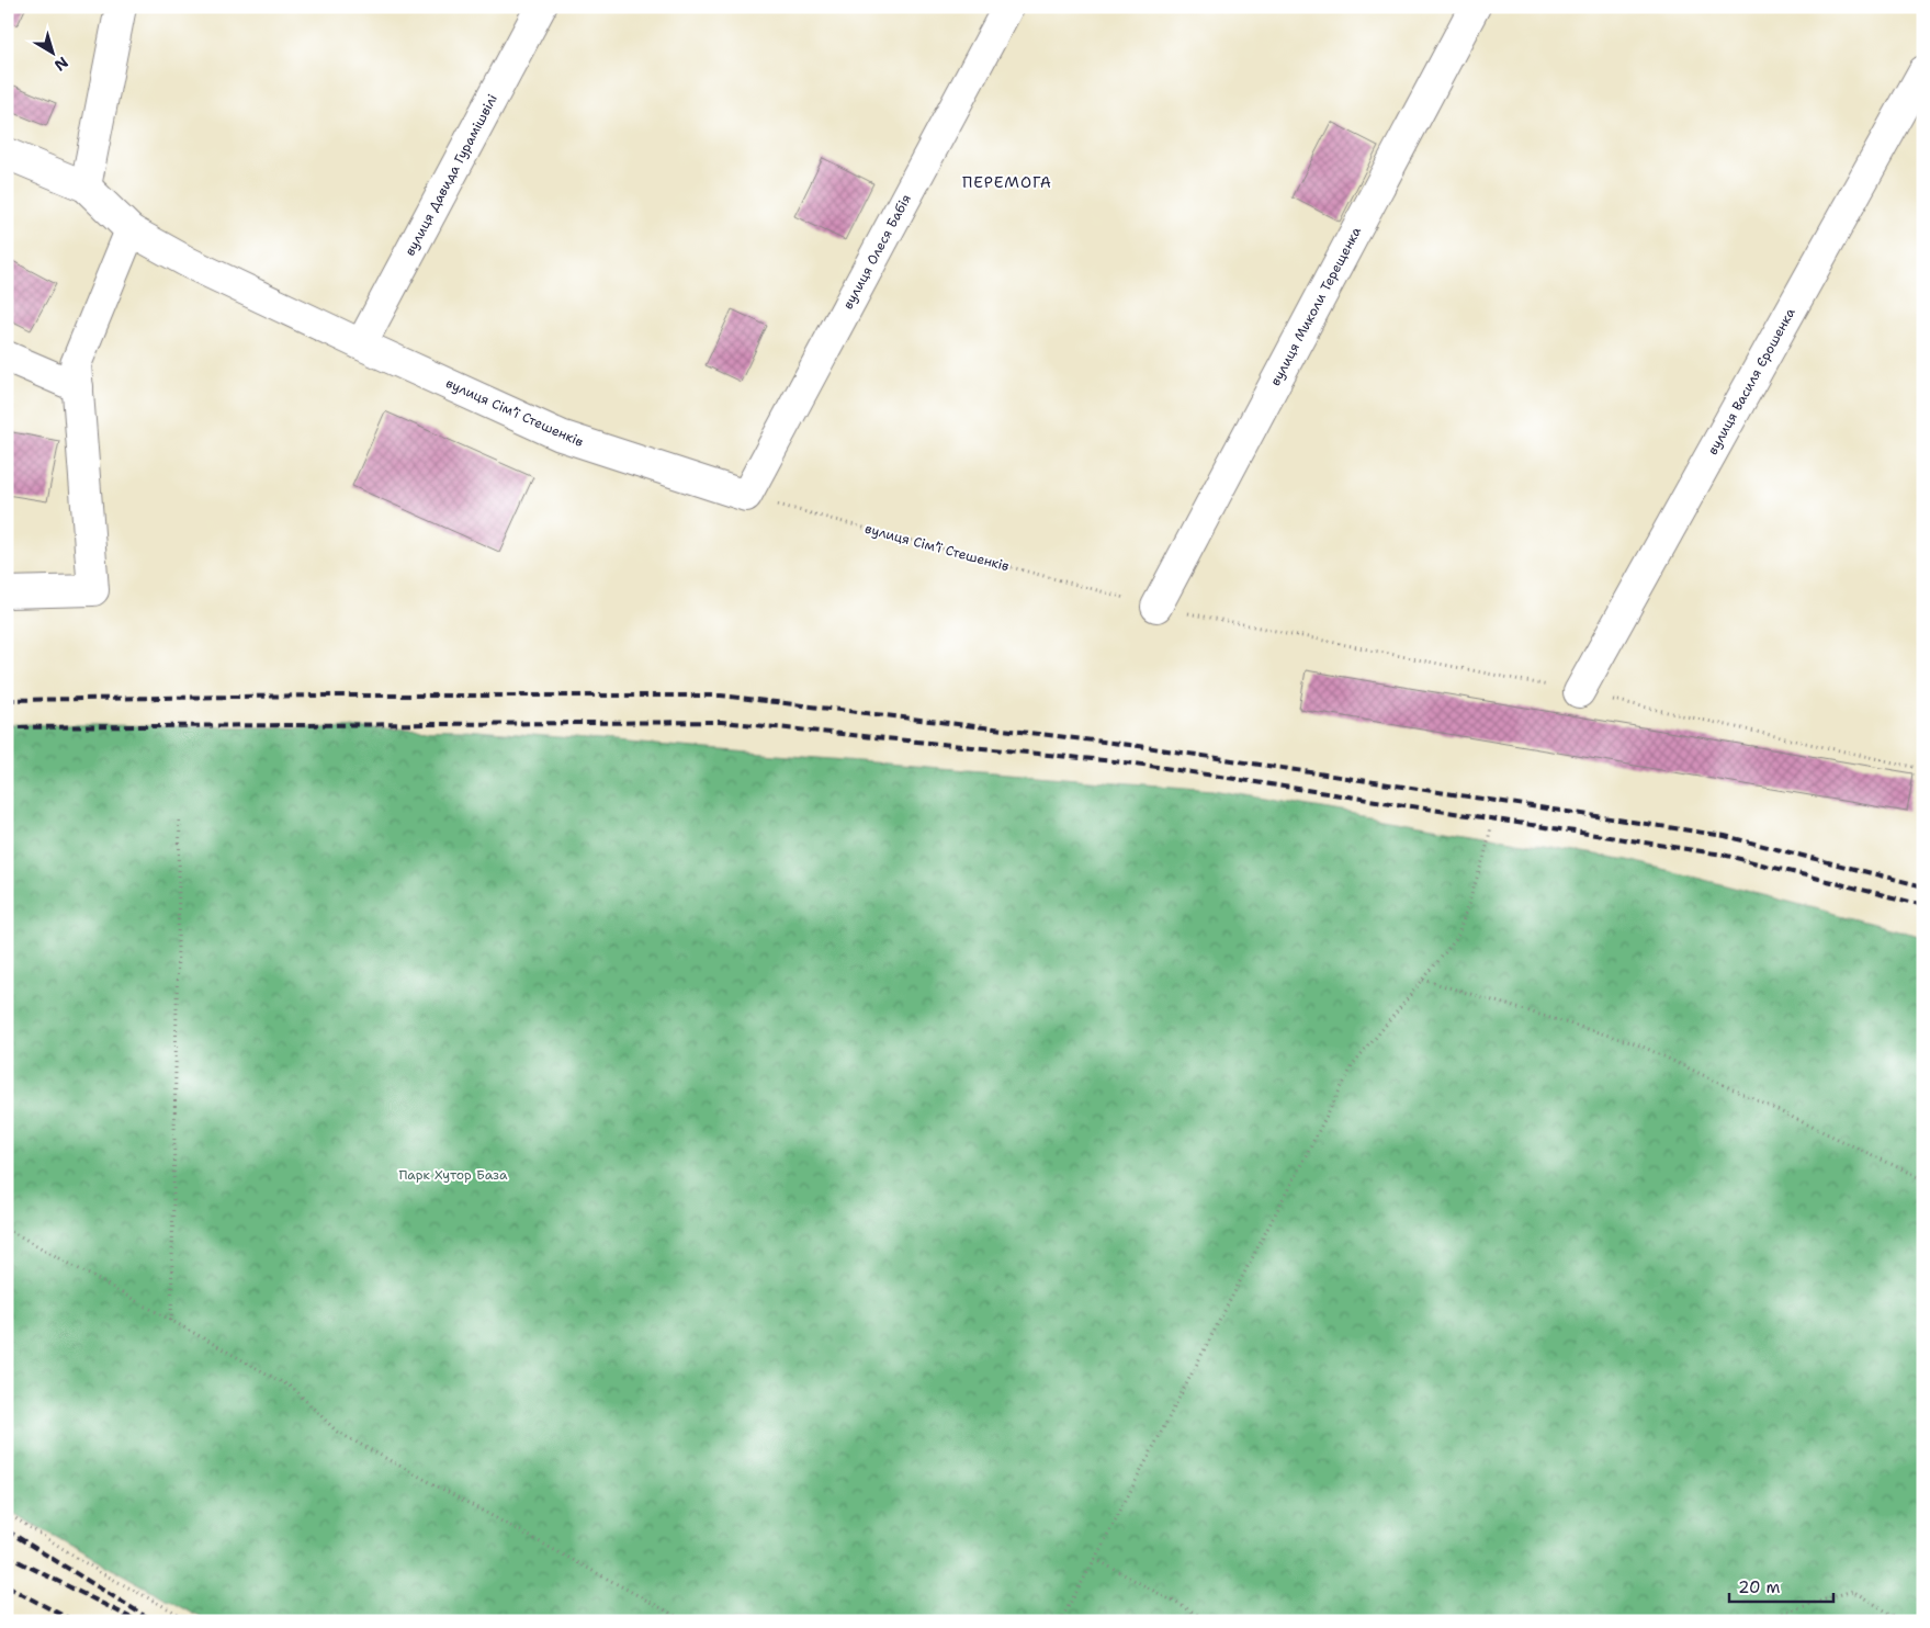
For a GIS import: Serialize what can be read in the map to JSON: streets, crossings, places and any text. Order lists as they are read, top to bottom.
{
  "streets": {
    "street": [
      "вулиця Давида Гурамішвілі",
      "вулиця Олеся Бабія",
      "вулиця Миколи Терещенка",
      "вулиця Василя Єрошенка",
      "вулиця Сімʼї Стешенків"
    ]
  },
  "crossings": [
    ["вулиця Давида Гурамішвілі", "вулиця Сімʼї Стешенків"],
    ["вулиця Олеся Бабія", "вулиця Сімʼї Стешенків"],
    ["вулиця Миколи Терещенка", "вулиця Сімʼї Стешенків"],
    ["вулиця Василя Єрошенка", "вулиця Сімʼї Стешенків"]
  ],
  "districts": ["ПЕРЕМОГА"],
  "parks": ["Парк Хутор База"],
  "scale_bar": "20 m",
  "north": "bottom right"
}
